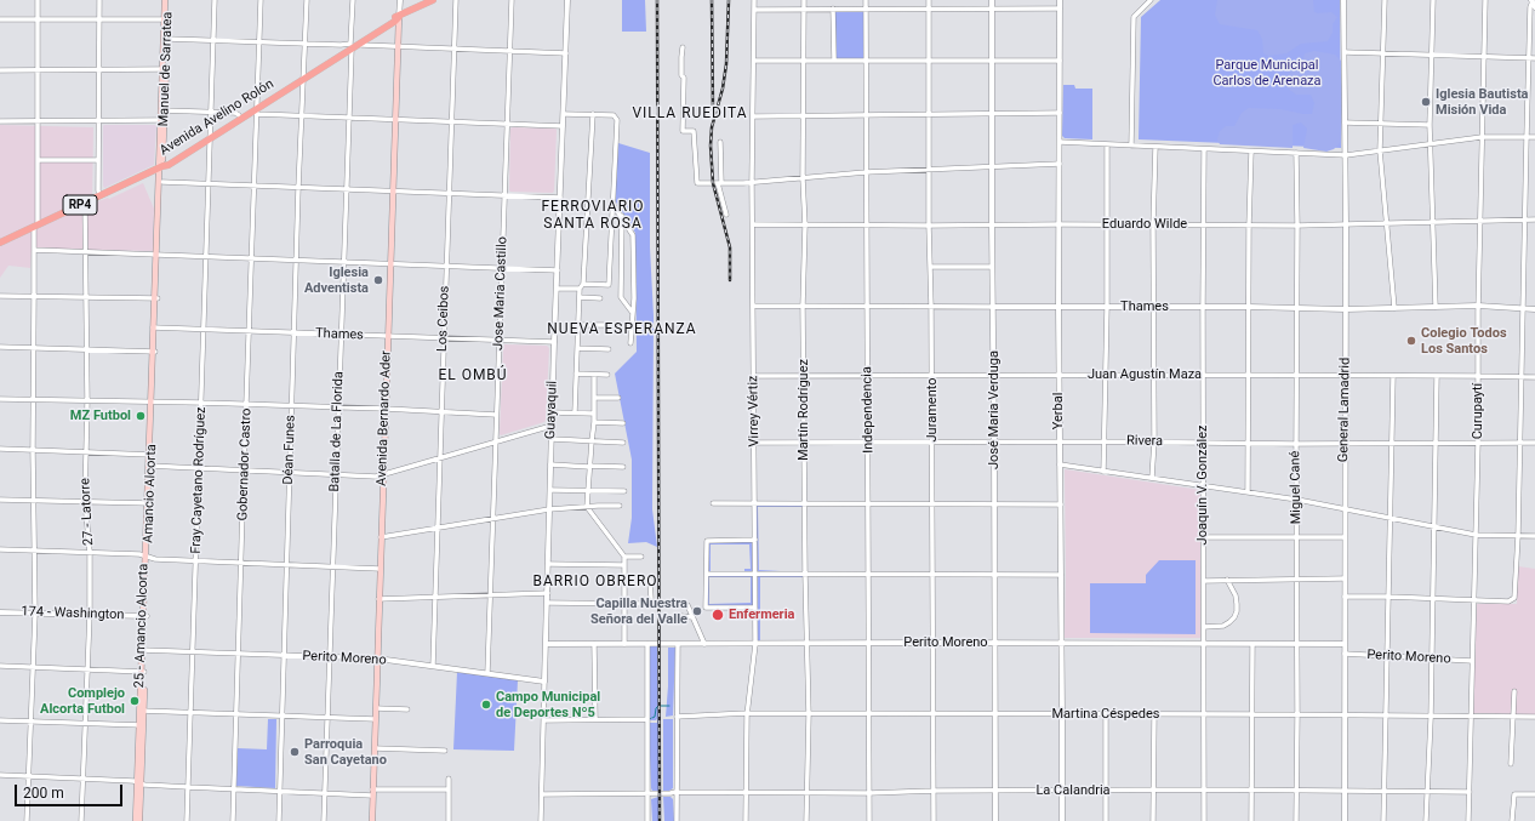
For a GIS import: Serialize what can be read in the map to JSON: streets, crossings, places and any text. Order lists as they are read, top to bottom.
{
  "streets": {
    "main road": [
      "Manuel de Sarratea",
      "Avenida Avelino Rolón",
      "RP4",
      "Avenida Bernardo Ader",
      "Amancio Alcorta",
      "25 - Amancio Alcorta"
    ],
    "street": [
      "Eduardo Wilde",
      "Jose Maria Castillo",
      "Thames",
      "Los Ceibos",
      "Juan Agustín Maza",
      "Guayaquil",
      "Martín Rodríguez",
      "Independencia",
      "Juramento",
      "José Maria Verduga",
      "General Lamadrid",
      "Virrey Vértiz",
      "Yerbal",
      "Curupaytí",
      "Batalla de La Florida",
      "Rivera",
      "Déan Funes",
      "Gobernador Castro",
      "Fray Cayetano Rodríguez",
      "Joaquín V. González",
      "Miguel Cané",
      "27 - Latorre",
      "174 - Washington",
      "Perito Moreno",
      "Martina Céspedes",
      "La Calandria"
    ]
  },
  "crossings": [
    ["Manuel de Sarratea", "Avenida Avelino Rolón"],
    ["Manuel de Sarratea", "RP4"],
    ["Avenida Avelino Rolón", "RP4"],
    ["Avenida Avelino Rolón", "Avenida Bernardo Ader"],
    ["Avenida Avelino Rolón", "Batalla de La Florida"],
    ["Avenida Avelino Rolón", "Déan Funes"],
    ["Avenida Avelino Rolón", "Gobernador Castro"],
    ["Avenida Avelino Rolón", "Fray Cayetano Rodríguez"],
    ["RP4", "27 - Latorre"],
    ["Eduardo Wilde", "Martín Rodríguez"],
    ["Eduardo Wilde", "Independencia"],
    ["Eduardo Wilde", "Juramento"],
    ["Eduardo Wilde", "José Maria Verduga"],
    ["Eduardo Wilde", "General Lamadrid"],
    ["Eduardo Wilde", "Virrey Vértiz"],
    ["Eduardo Wilde", "Yerbal"],
    ["Eduardo Wilde", "Curupaytí"],
    ["Eduardo Wilde", "Joaquín V. González"],
    ["Eduardo Wilde", "Miguel Cané"],
    ["Jose Maria Castillo", "Thames"],
    ["Jose Maria Castillo", "Perito Moreno"],
    ["Thames", "Los Ceibos"],
    ["Thames", "Guayaquil"],
    ["Thames", "Martín Rodríguez"],
    ["Thames", "Independencia"],
    ["Thames", "Juramento"],
    ["Thames", "José Maria Verduga"],
    ["Thames", "General Lamadrid"],
    ["Thames", "Virrey Vértiz"],
    ["Thames", "Yerbal"],
    ["Thames", "Curupaytí"],
    ["Thames", "Avenida Bernardo Ader"],
    ["Thames", "Batalla de La Florida"],
    ["Thames", "Déan Funes"],
    ["Thames", "Gobernador Castro"],
    ["Thames", "Fray Cayetano Rodríguez"],
    ["Thames", "Joaquín V. González"],
    ["Thames", "Miguel Cané"],
    ["Los Ceibos", "Perito Moreno"],
    ["Juan Agustín Maza", "Martín Rodríguez"],
    ["Juan Agustín Maza", "Independencia"],
    ["Juan Agustín Maza", "Juramento"],
    ["Juan Agustín Maza", "José Maria Verduga"],
    ["Juan Agustín Maza", "General Lamadrid"],
    ["Juan Agustín Maza", "Virrey Vértiz"],
    ["Juan Agustín Maza", "Yerbal"],
    ["Juan Agustín Maza", "Curupaytí"],
    ["Juan Agustín Maza", "Joaquín V. González"],
    ["Juan Agustín Maza", "Miguel Cané"],
    ["Guayaquil", "Perito Moreno"],
    ["Martín Rodríguez", "Rivera"],
    ["Martín Rodríguez", "Perito Moreno"],
    ["Martín Rodríguez", "Martina Céspedes"],
    ["Martín Rodríguez", "La Calandria"],
    ["Independencia", "Rivera"],
    ["Independencia", "Perito Moreno"],
    ["Independencia", "Martina Céspedes"],
    ["Independencia", "La Calandria"],
    ["Juramento", "Rivera"],
    ["Juramento", "Perito Moreno"],
    ["Juramento", "Martina Céspedes"],
    ["Juramento", "La Calandria"],
    ["José Maria Verduga", "Rivera"],
    ["José Maria Verduga", "Perito Moreno"],
    ["José Maria Verduga", "Martina Céspedes"],
    ["José Maria Verduga", "La Calandria"],
    ["General Lamadrid", "Rivera"],
    ["General Lamadrid", "Perito Moreno"],
    ["General Lamadrid", "Martina Céspedes"],
    ["General Lamadrid", "La Calandria"],
    ["Virrey Vértiz", "Rivera"],
    ["Virrey Vértiz", "Perito Moreno"],
    ["Virrey Vértiz", "Martina Céspedes"],
    ["Virrey Vértiz", "La Calandria"],
    ["Yerbal", "Rivera"],
    ["Yerbal", "Perito Moreno"],
    ["Yerbal", "Martina Céspedes"],
    ["Yerbal", "La Calandria"],
    ["Curupaytí", "Rivera"],
    ["Curupaytí", "Perito Moreno"],
    ["Curupaytí", "Martina Céspedes"],
    ["Curupaytí", "La Calandria"],
    ["Avenida Bernardo Ader", "Perito Moreno"],
    ["Batalla de La Florida", "Perito Moreno"],
    ["Rivera", "Joaquín V. González"],
    ["Rivera", "Miguel Cané"],
    ["Déan Funes", "Perito Moreno"],
    ["Gobernador Castro", "Perito Moreno"],
    ["Fray Cayetano Rodríguez", "Perito Moreno"],
    ["Joaquín V. González", "Perito Moreno"],
    ["Joaquín V. González", "Martina Céspedes"],
    ["Joaquín V. González", "La Calandria"],
    ["Miguel Cané", "Perito Moreno"],
    ["Miguel Cané", "Martina Céspedes"],
    ["Miguel Cané", "La Calandria"],
    ["Amancio Alcorta", "174 - Washington"],
    ["Amancio Alcorta", "25 - Amancio Alcorta"],
    ["Amancio Alcorta", "Perito Moreno"],
    ["27 - Latorre", "174 - Washington"]
  ],
  "districts": [
    "VILLA RUEDITA",
    "FERROVIARIO SANTA ROSA",
    "NUEVA ESPERANZA",
    "EL OMBÚ",
    "BARRIO OBRERO"
  ],
  "parks": ["Parque Municipal Carlos de Arenaza"],
  "places": [
    "Iglesia Bautista Misión Vida",
    "Iglesia Adventista",
    "Colegio Todos Los Santos",
    "MZ Futbol",
    "Capilla Nuestra Señora del Valle",
    "Enfermeria",
    "Complejo Alcorta Futbol",
    "Campo Municipal de Deportes Nº5",
    "Parroquia San Cayetano"
  ],
  "scale_bar": "200 m"
}
